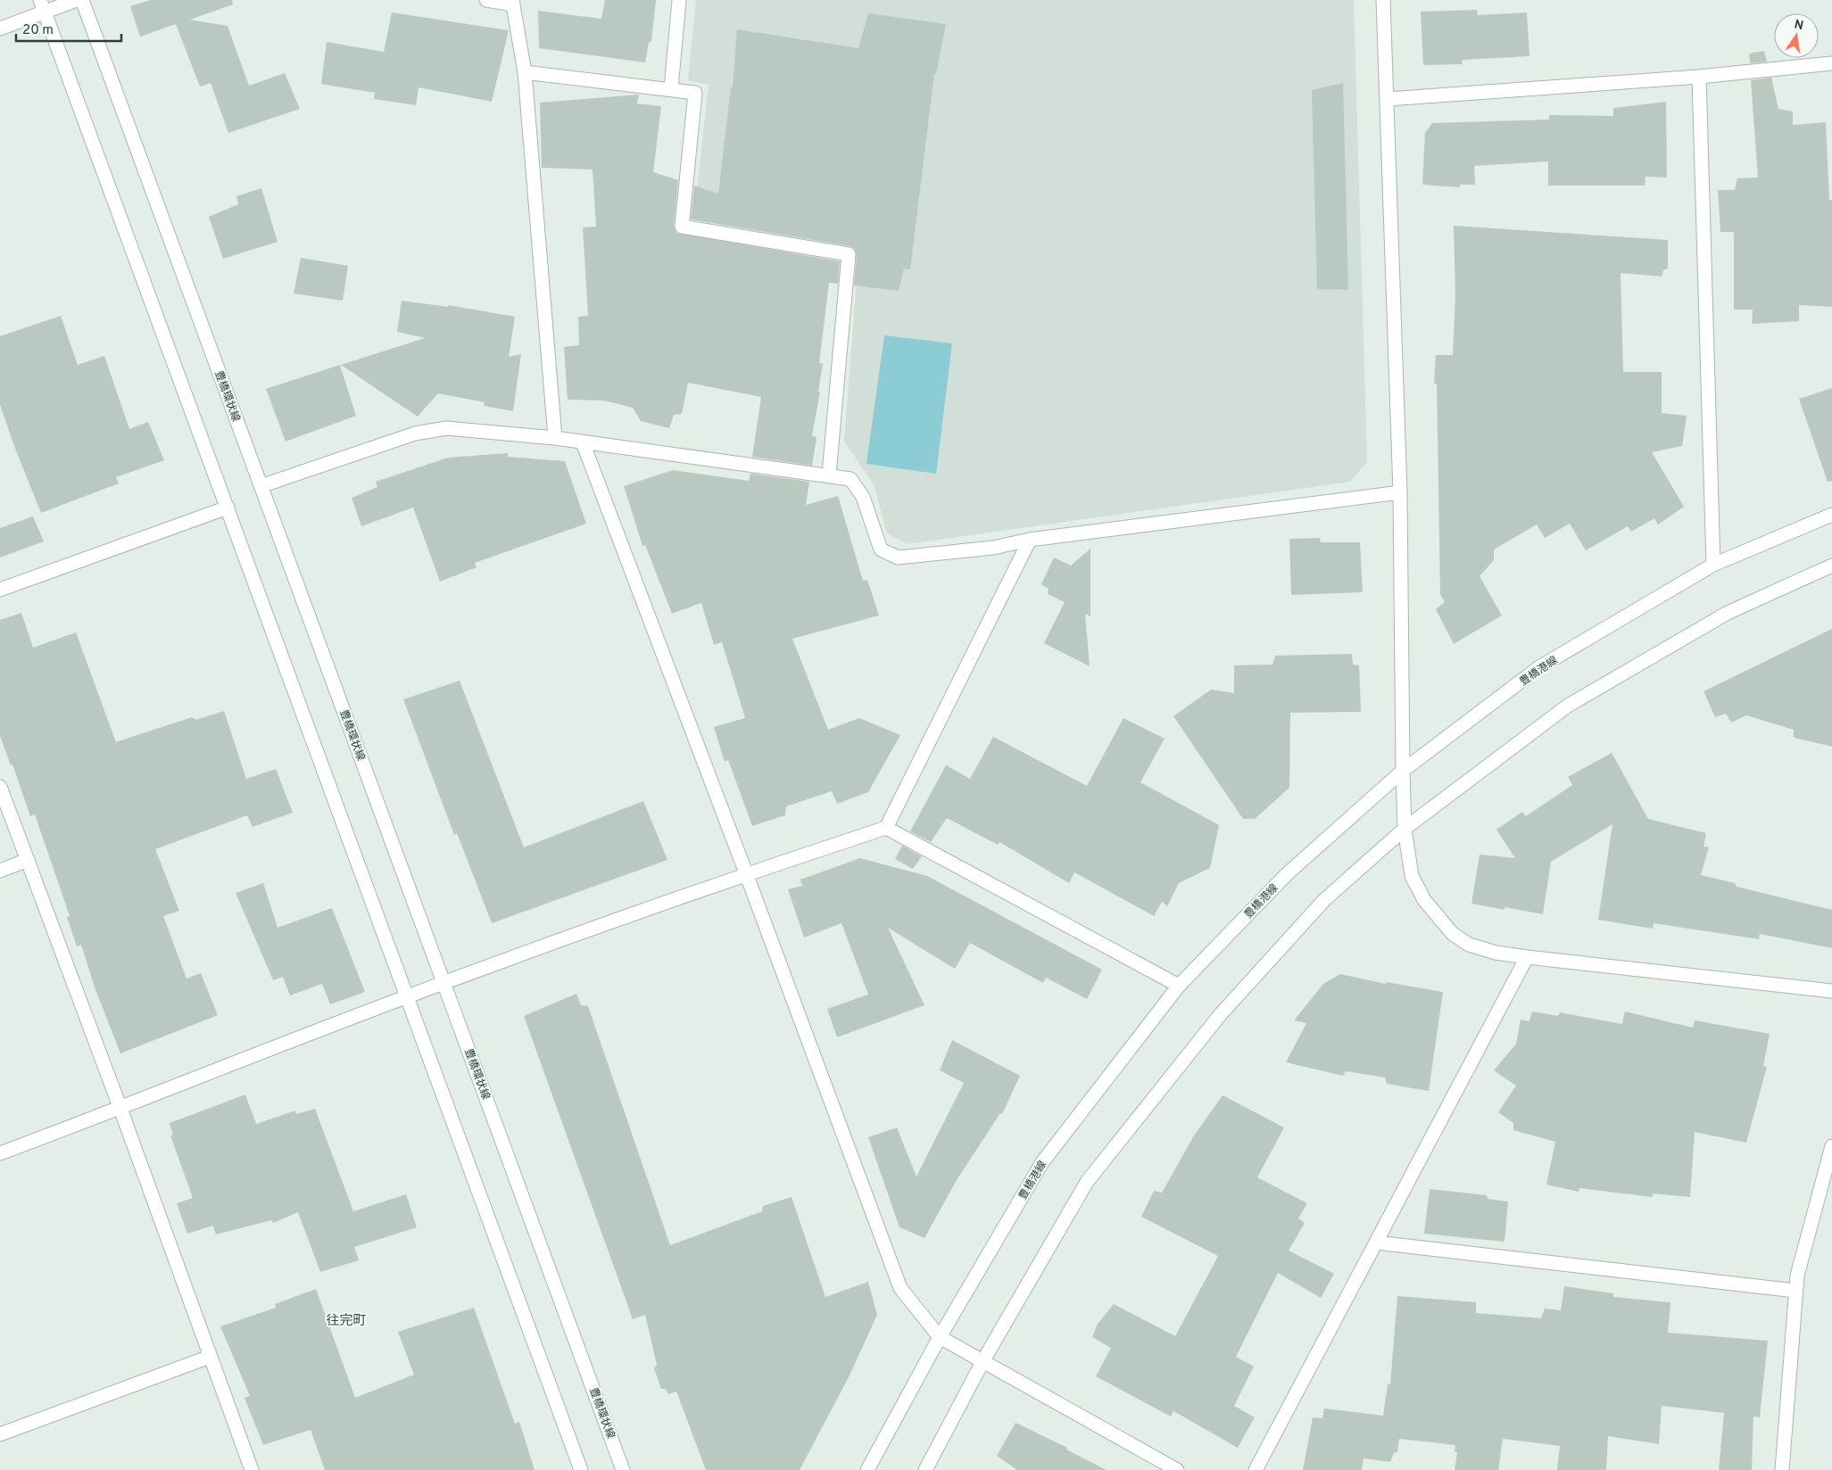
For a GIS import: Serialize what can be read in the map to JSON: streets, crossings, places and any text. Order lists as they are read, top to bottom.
{
  "streets": {
    "street": ["豊橋環状線", "豊橋港線"]
  },
  "districts": ["往完町"],
  "scale_bar": "20 m",
  "north": "top"
}
